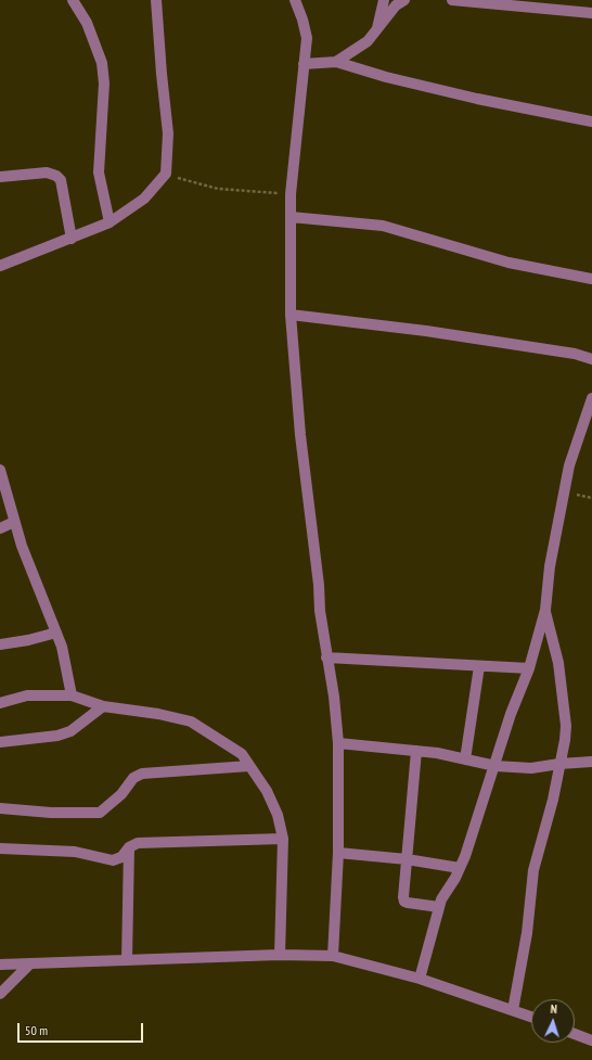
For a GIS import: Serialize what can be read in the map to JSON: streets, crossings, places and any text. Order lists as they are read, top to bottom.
{
  "scale_bar": "50 m",
  "north": "top"
}
